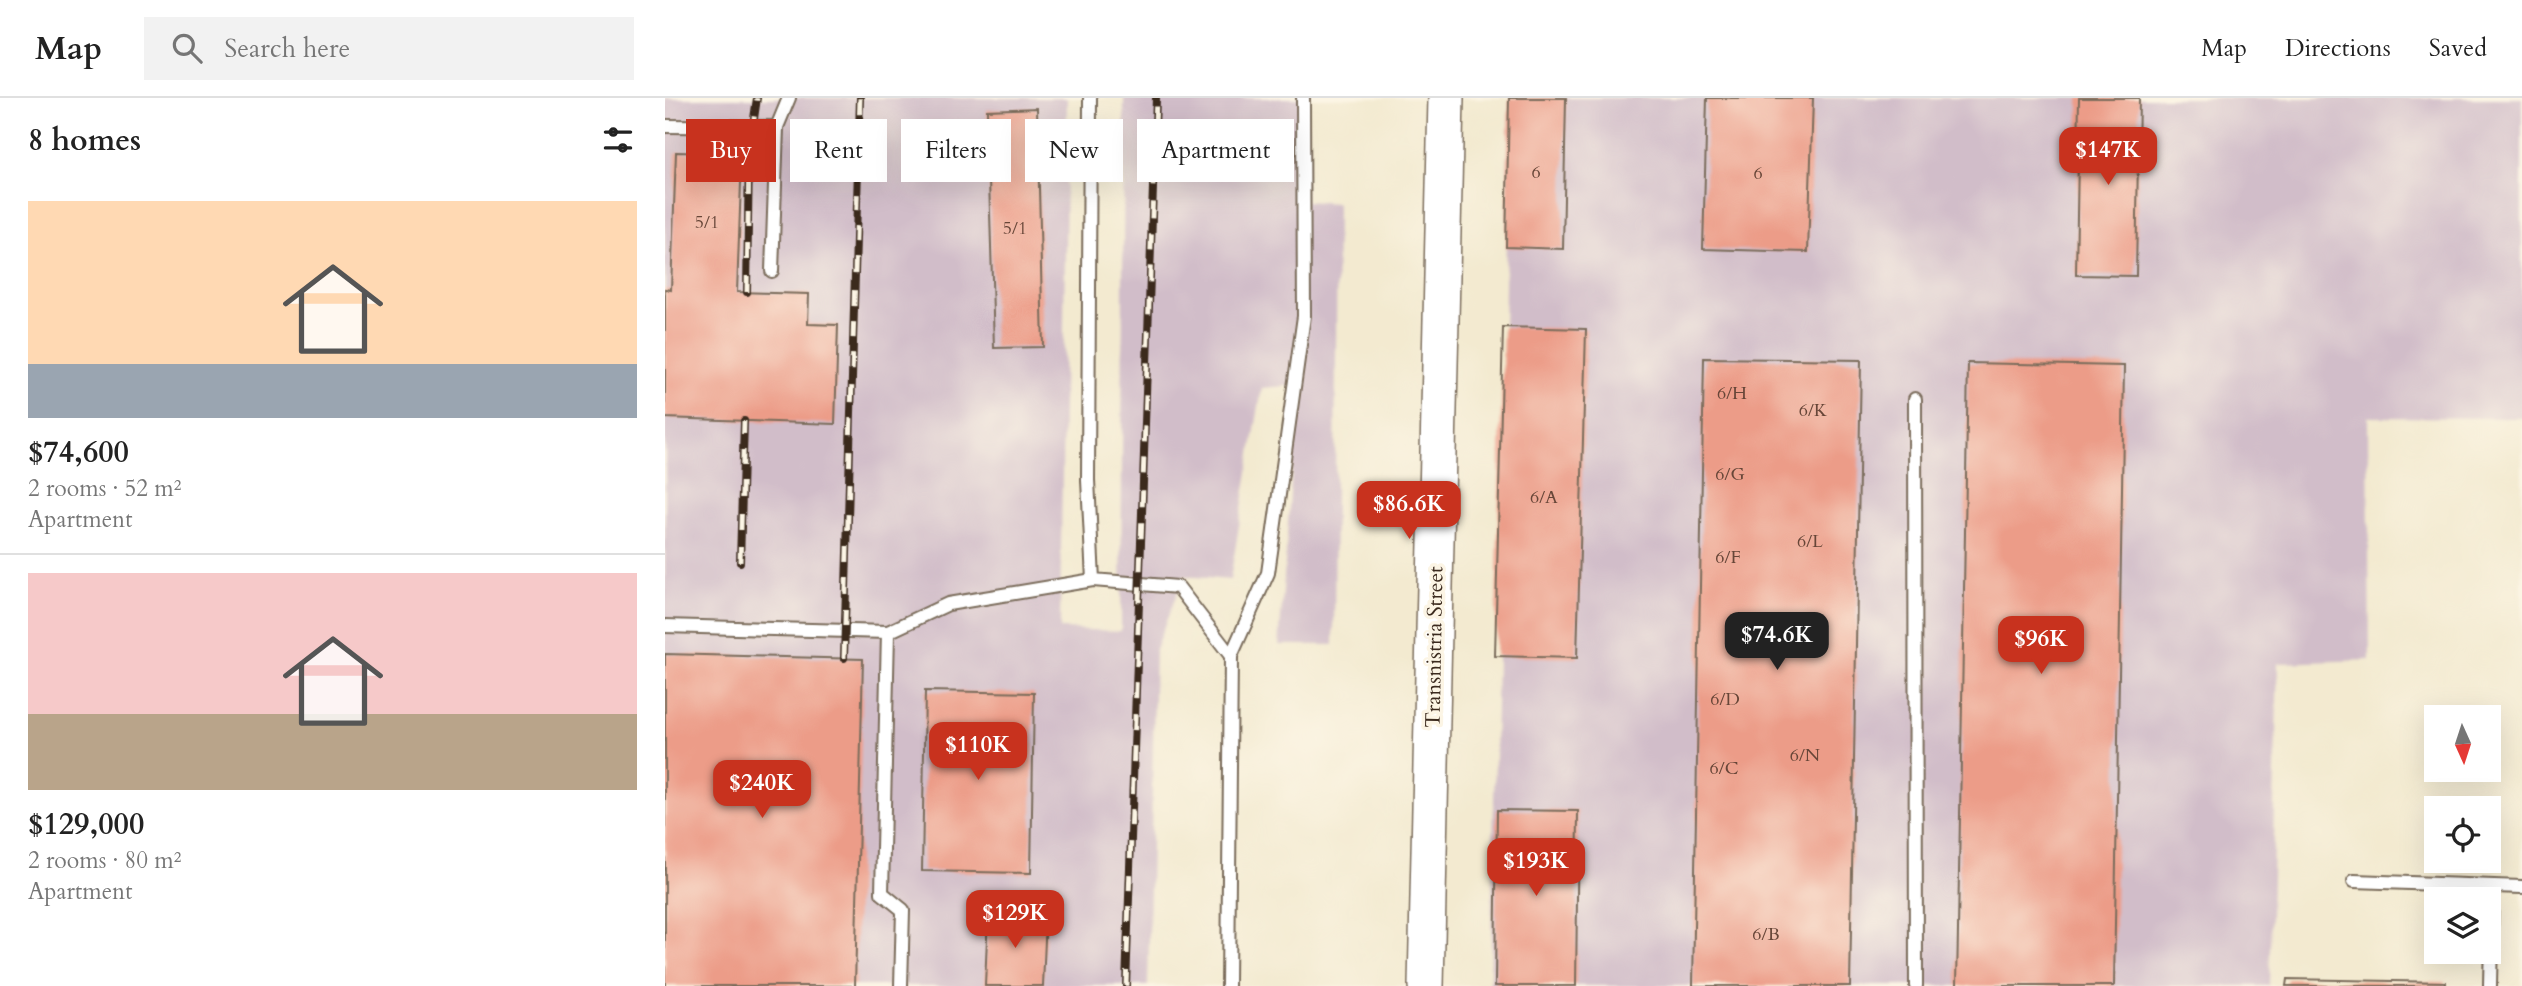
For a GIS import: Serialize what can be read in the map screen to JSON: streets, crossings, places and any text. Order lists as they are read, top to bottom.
{
  "streets": {
    "street": ["Transnistria Street"]
  },
  "house_numbers": [
    "6",
    "6",
    "5/1",
    "5/1",
    "6/H",
    "6/K",
    "6/G",
    "6/A",
    "6/L",
    "6/F",
    "6/D",
    "6/N",
    "6/C",
    "6/B"
  ],
  "north": "bottom",
  "page": {
    "header": "Map",
    "search": "Search here",
    "nav": ["Map", "Directions", "Saved"],
    "heading": "8 homes",
    "chip": [
      "Buy",
      "Rent",
      "Filters",
      "New",
      "Apartment"
    ],
    "price": [
      "$147K",
      "$86.6K",
      "$74.6K",
      "$96K",
      "$110K",
      "$240K",
      "$193K",
      "$129K"
    ],
    "list": [
      {
        "name": "$74,600",
        "note": "2 rooms · 52 m² · Apartment"
      },
      {
        "name": "$129,000",
        "note": "2 rooms · 80 m² · Apartment"
      }
    ]
  }
}
